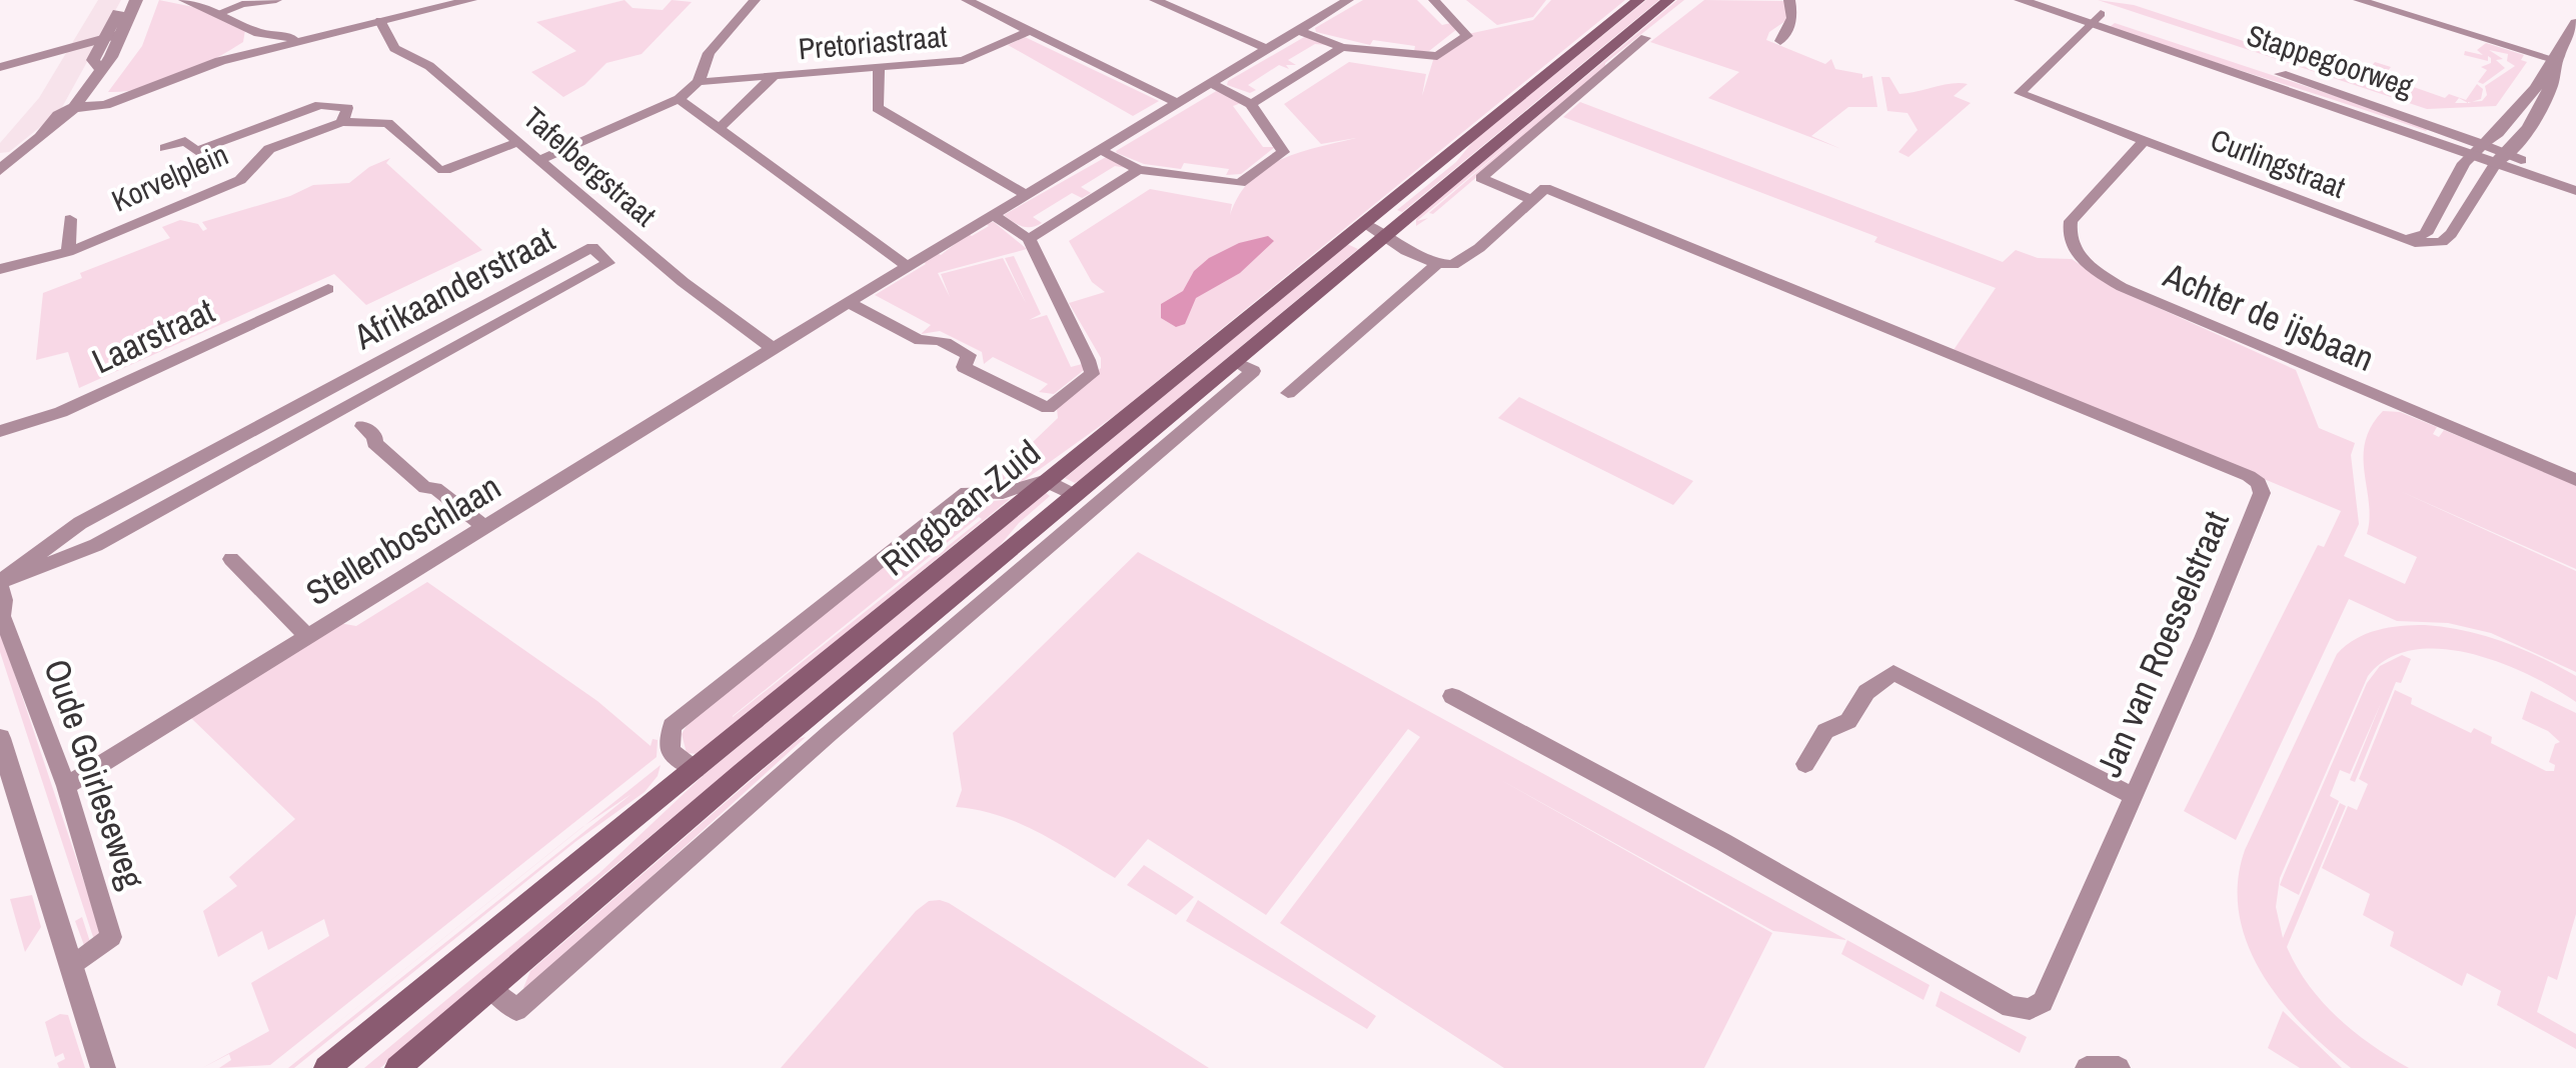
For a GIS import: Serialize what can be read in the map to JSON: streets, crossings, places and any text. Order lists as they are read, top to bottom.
{
  "streets": {
    "main road": ["Ringbaan-Zuid"],
    "street": [
      "Pretoriastraat",
      "Stappegoorweg",
      "Curlingstraat",
      "Tafelbergstraat",
      "Korvelplein",
      "Afrikaanderstraat",
      "Achter de ijsbaan",
      "Laarstraat",
      "Stellenboschlaan",
      "Jan van Roesselstraat",
      "Oude Goirleseweg"
    ]
  },
  "crossings": [
    ["Curlingstraat", "Achter de ijsbaan"],
    ["Tafelbergstraat", "Korvelplein"],
    ["Tafelbergstraat", "Stellenboschlaan"],
    ["Afrikaanderstraat", "Oude Goirleseweg"],
    ["Stellenboschlaan", "Oude Goirleseweg"]
  ]
}
